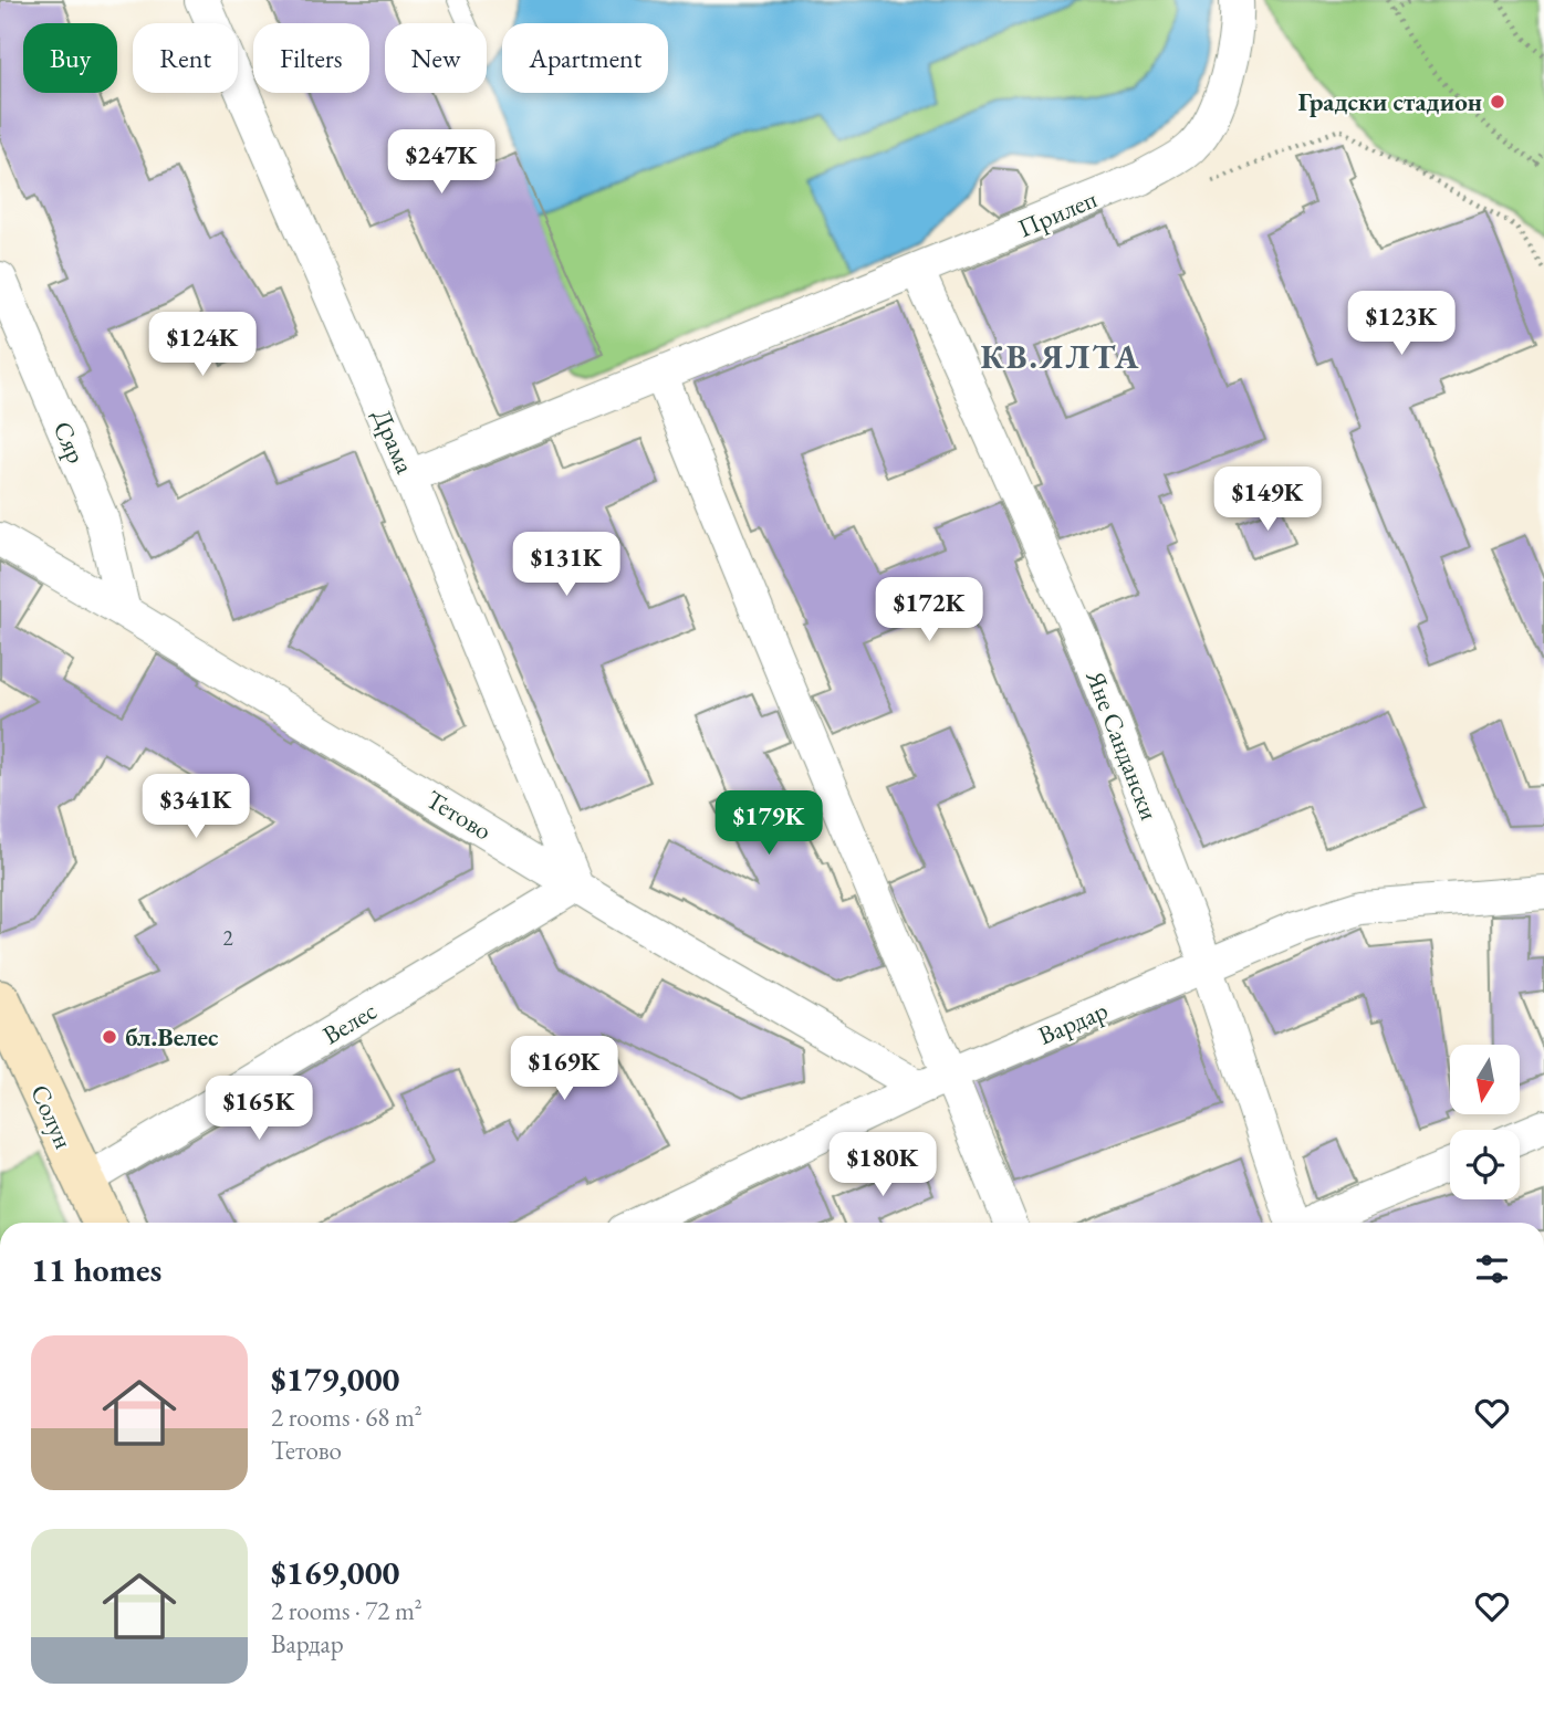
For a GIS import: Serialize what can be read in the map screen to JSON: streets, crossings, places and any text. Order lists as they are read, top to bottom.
{
  "streets": {
    "street": [
      "Прилеп",
      "Драма",
      "Сяр",
      "Яне Сандански",
      "Тетово",
      "Велес",
      "Вардар",
      "Солун"
    ]
  },
  "crossings": [
    ["Прилеп", "Драма"],
    ["Прилеп", "Яне Сандански"],
    ["Драма", "Тетово"],
    ["Драма", "Велес"],
    ["Сяр", "Тетово"],
    ["Яне Сандански", "Вардар"],
    ["Тетово", "Велес"],
    ["Тетово", "Вардар"],
    ["Велес", "Солун"]
  ],
  "districts": ["КВ.ЯЛТА"],
  "places": ["Градски стадион", "бл.Велес"],
  "house_numbers": ["2"],
  "north": "bottom",
  "page": {
    "chip": [
      "Buy",
      "Rent",
      "Filters",
      "New",
      "Apartment"
    ],
    "price": [
      "$247K",
      "$123K",
      "$124K",
      "$149K",
      "$131K",
      "$172K",
      "$341K",
      "$179K",
      "$169K",
      "$165K",
      "$180K"
    ],
    "heading": "11 homes",
    "list": [
      {
        "name": "$179,000",
        "note": "2 rooms · 68 m² · Тетово"
      },
      {
        "name": "$169,000",
        "note": "2 rooms · 72 m² · Вардар"
      }
    ]
  }
}
